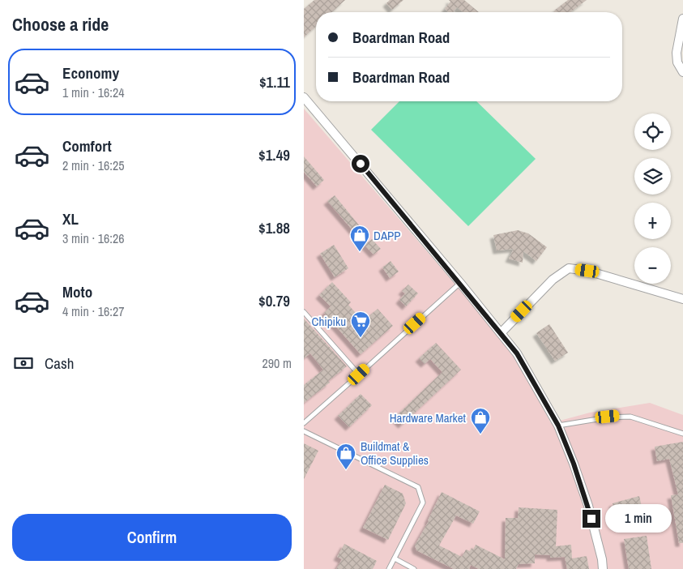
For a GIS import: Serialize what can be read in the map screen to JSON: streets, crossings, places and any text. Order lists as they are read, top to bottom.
{
  "places": {
    "shop": ["DAPP", "Hardware Market", "Buildmat & Office Supplies"],
    "supermarket": ["Chipiku"]
  },
  "page": {
    "heading": "Choose a ride",
    "banner": ["Boardman Road", "Boardman Road"],
    "list": [
      {
        "name": "Economy",
        "note": "1 min · 16:24",
        "value": "$1.11"
      },
      {
        "name": "Comfort",
        "note": "2 min · 16:25",
        "value": "$1.49"
      },
      {
        "name": "XL",
        "note": "3 min · 16:26",
        "value": "$1.88"
      },
      {
        "name": "Moto",
        "note": "4 min · 16:27",
        "value": "$0.79"
      }
    ],
    "map_buttons": ["+", "−"],
    "pay": ["Cash", "290 m"],
    "bubble": "1 min",
    "buttons": "Confirm"
  }
}
